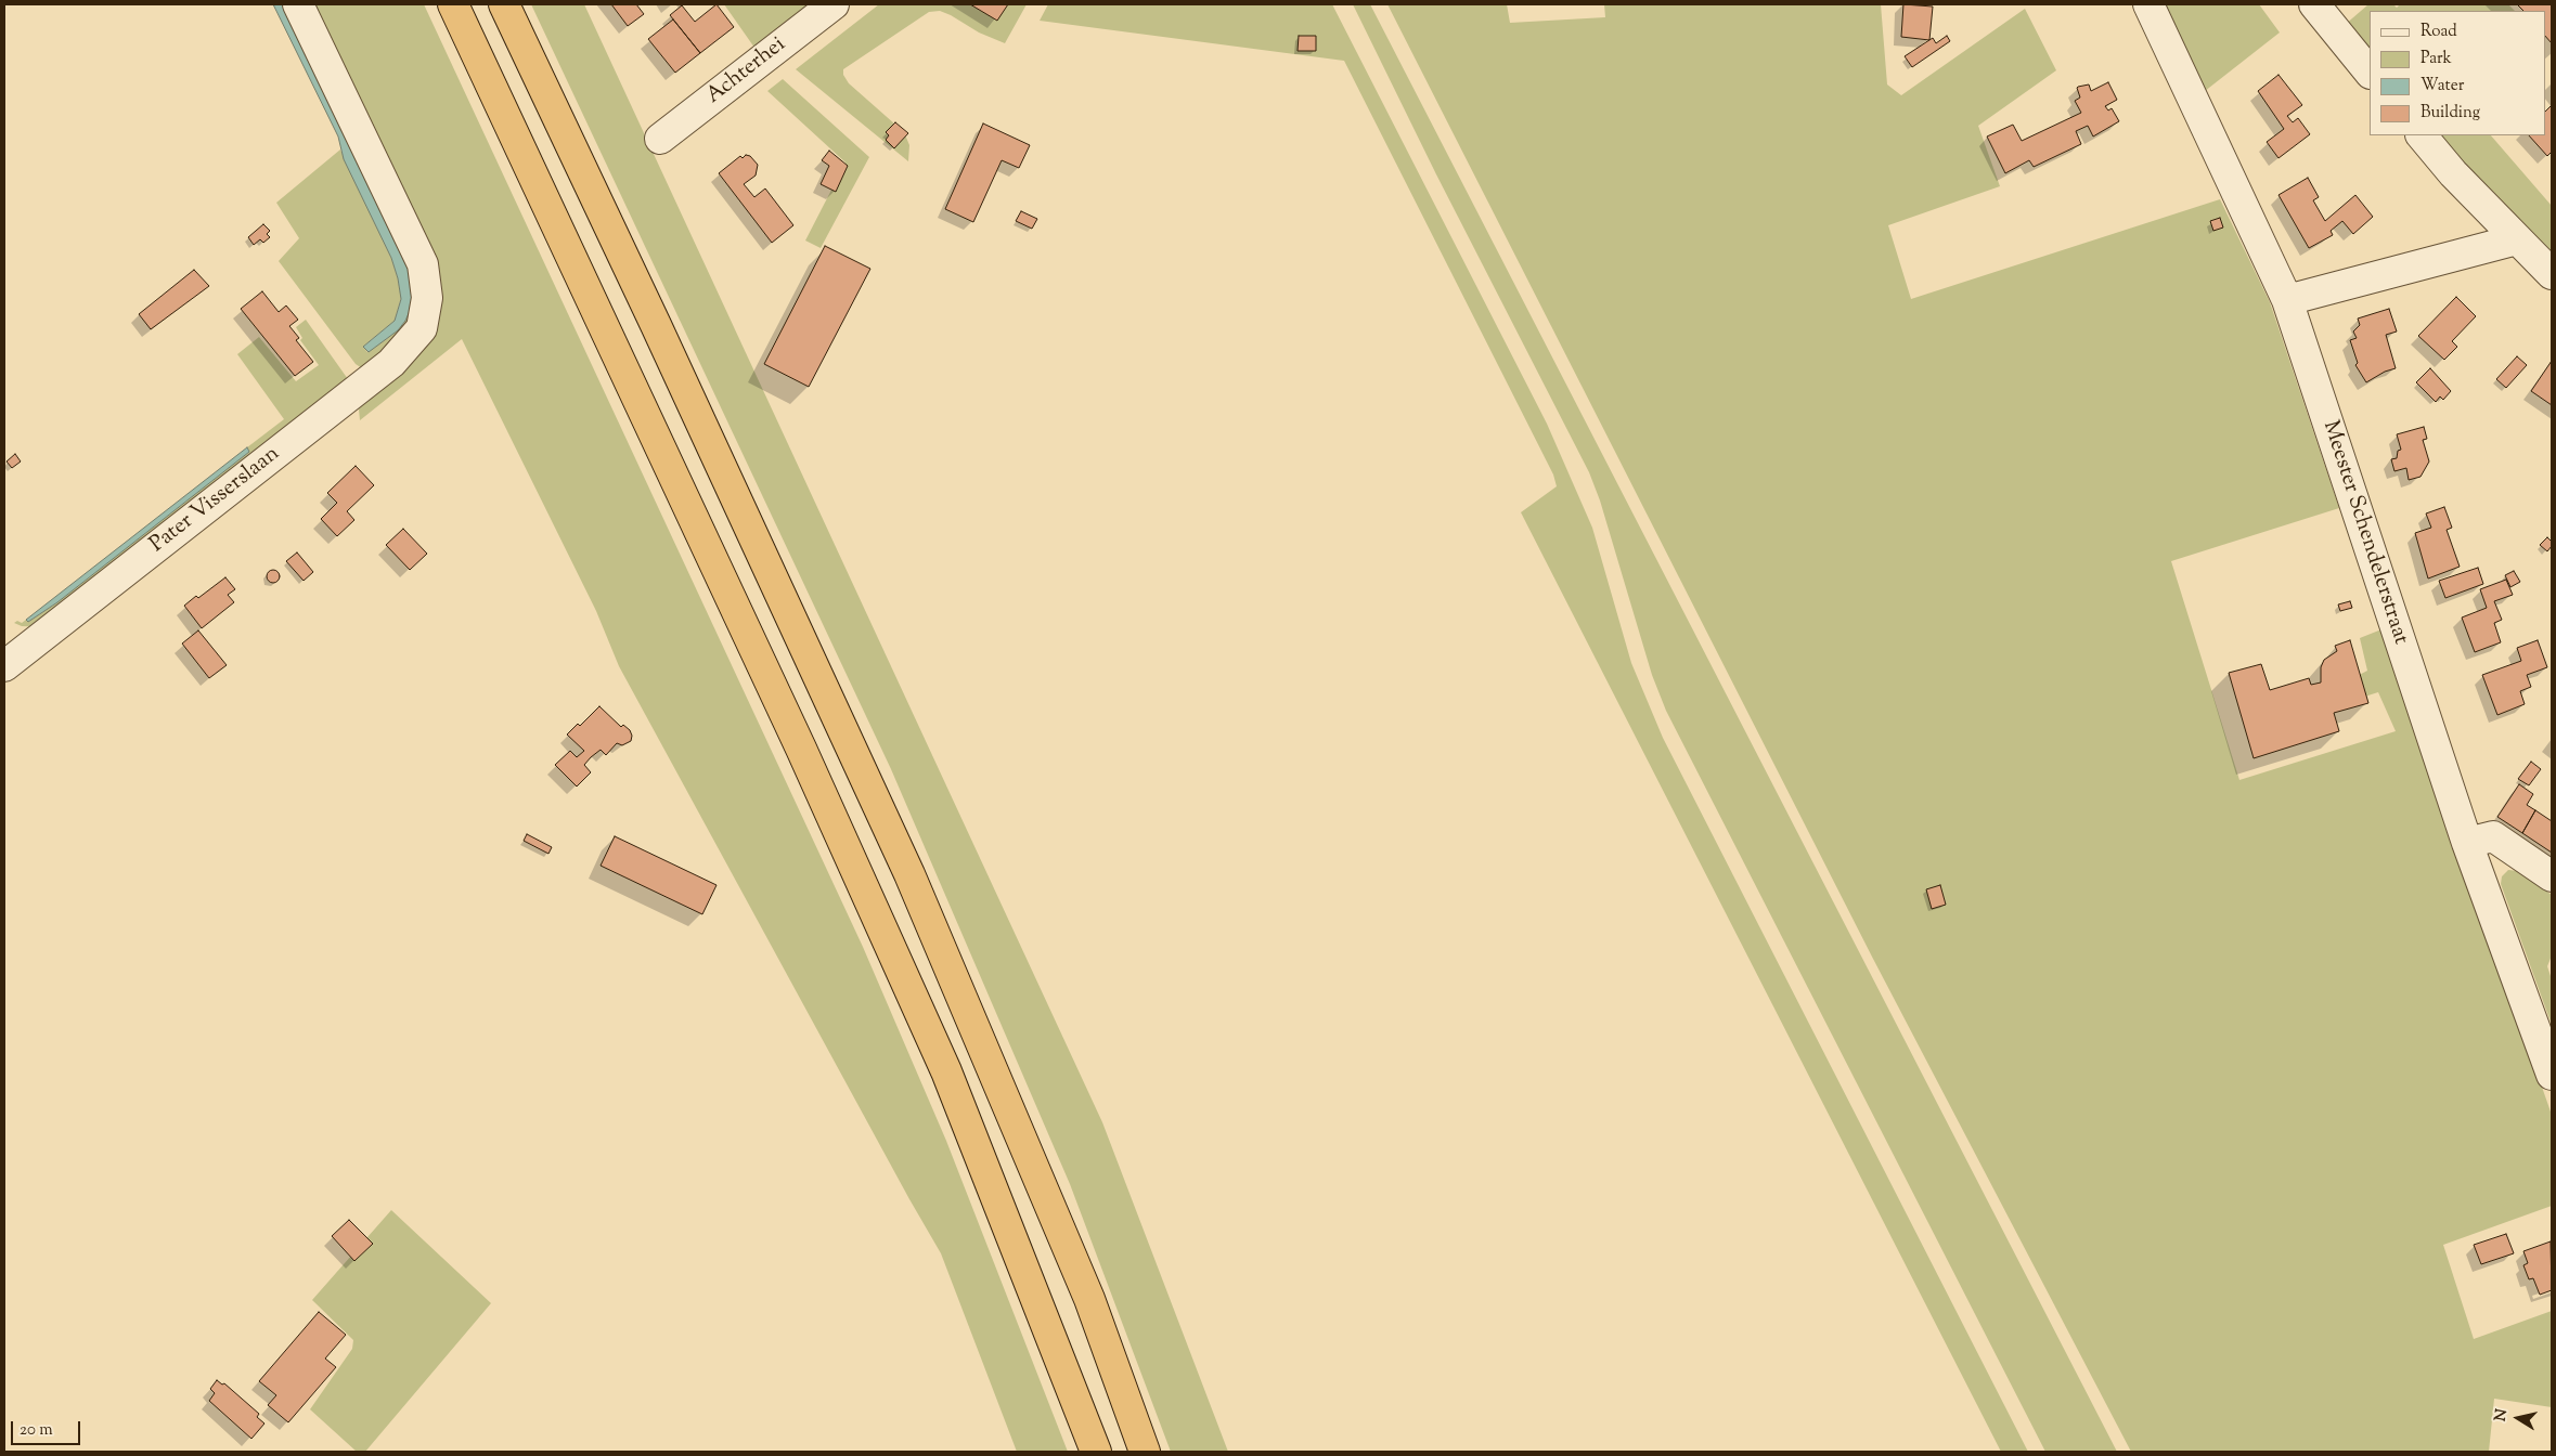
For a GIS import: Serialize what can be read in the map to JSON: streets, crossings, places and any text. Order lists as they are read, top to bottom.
{
  "streets": {
    "street": ["Achterhei", "Pater Visserslaan", "Meester Schendelerstraat"]
  },
  "legend": [
    "Road",
    "Park",
    "Water",
    "Building"
  ],
  "scale_bar": "20 m",
  "north": "left"
}
